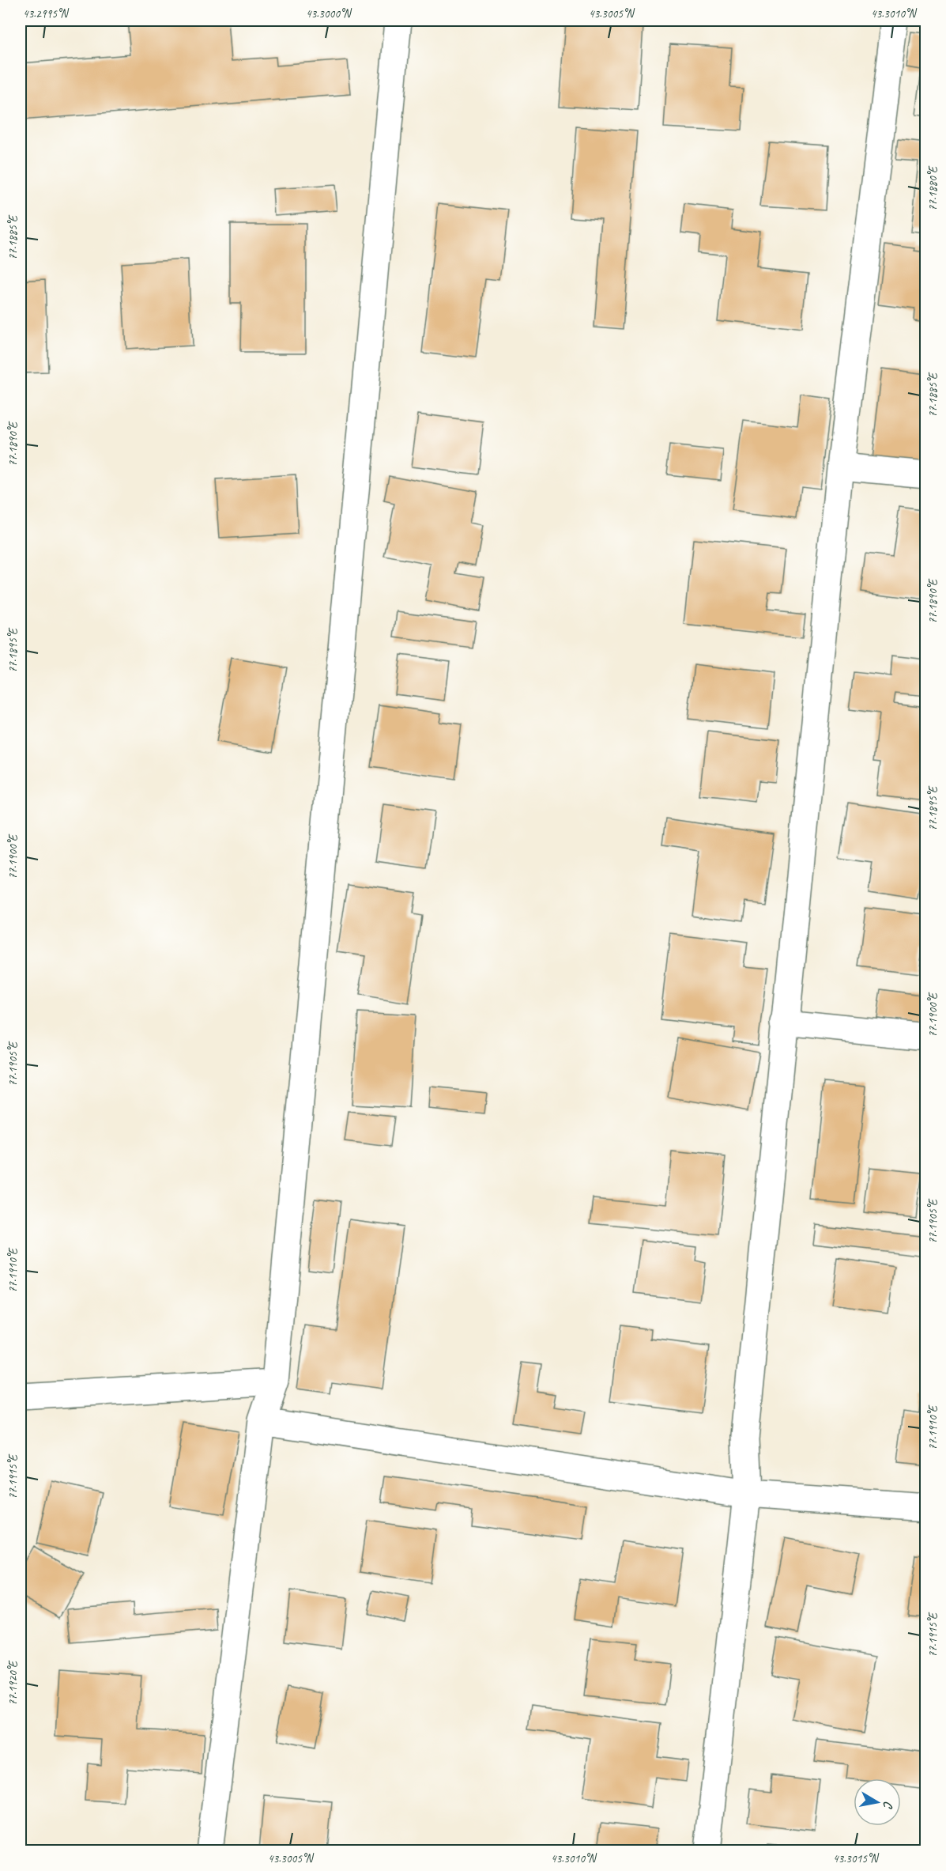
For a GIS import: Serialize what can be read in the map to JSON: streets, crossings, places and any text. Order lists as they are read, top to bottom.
{
  "north": "right",
  "coordinates": [
    "43.2995°N",
    "43.3000°N",
    "43.3005°N",
    "43.3010°N",
    "77.1880°E",
    "77.1885°E",
    "77.1890°E",
    "77.1895°E",
    "77.1900°E",
    "77.1905°E",
    "77.1910°E",
    "77.1915°E",
    "77.1920°E",
    "43.3015°N"
  ]
}
